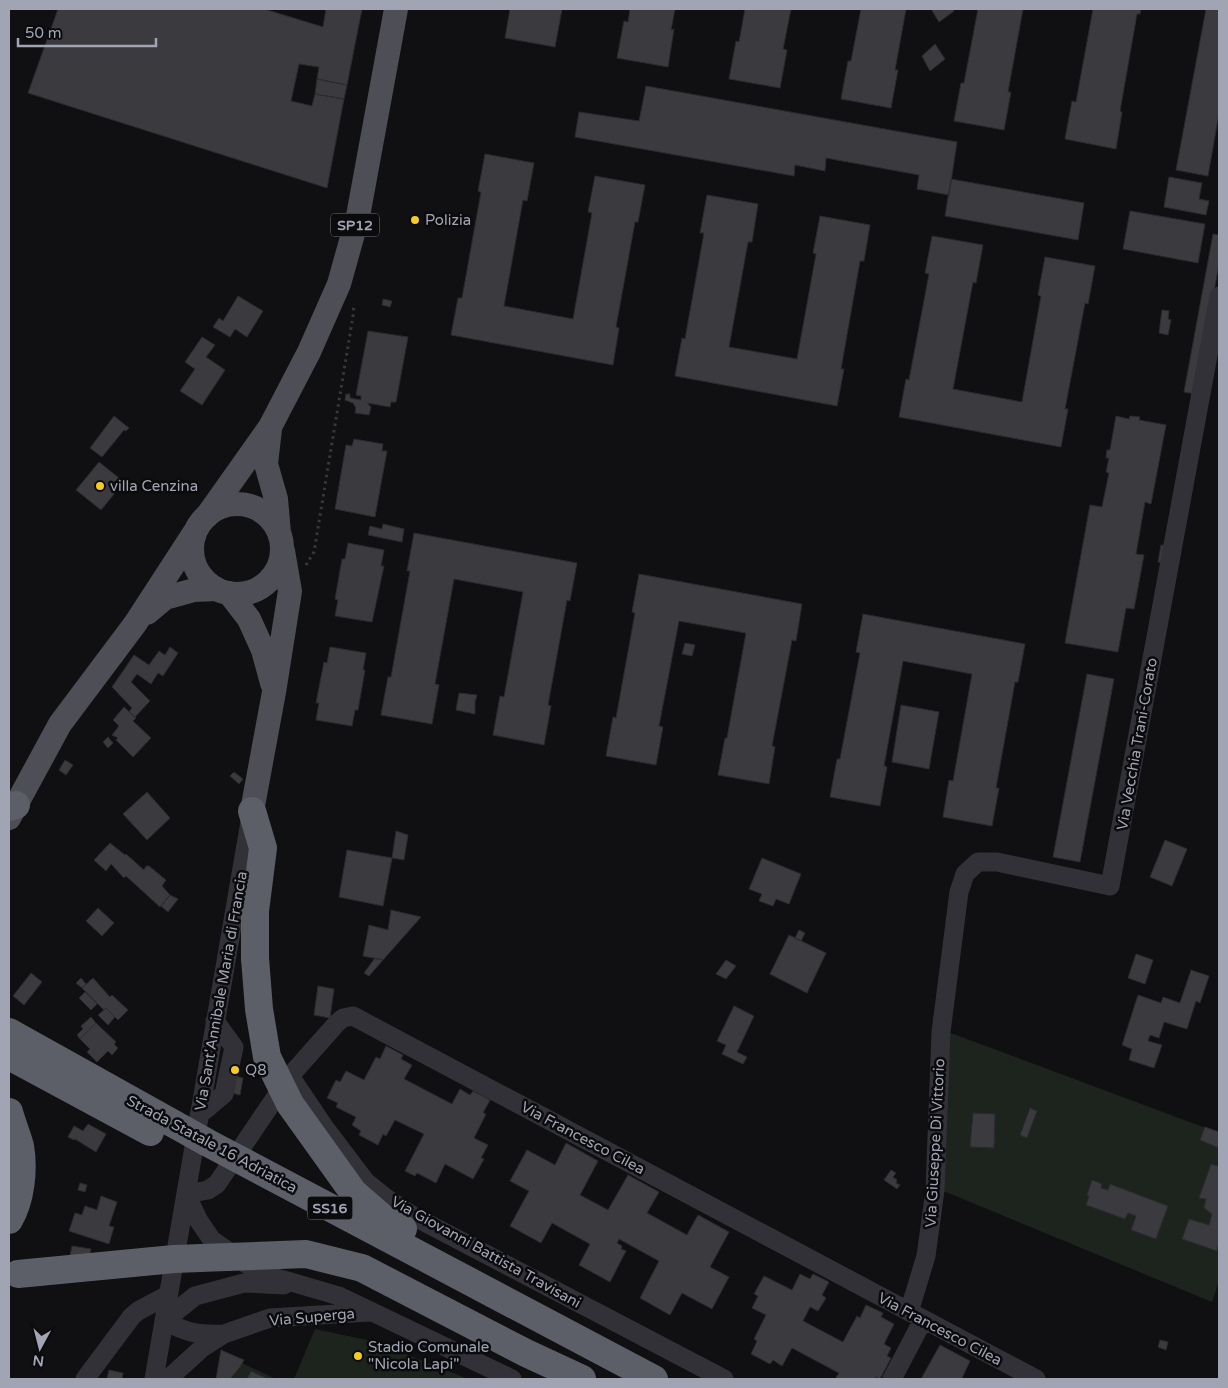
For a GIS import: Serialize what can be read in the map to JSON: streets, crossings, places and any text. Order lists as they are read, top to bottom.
{
  "streets": {
    "highway": ["Strada Statale 16 Adriatica", "SS16"],
    "main road": ["SP12"],
    "street": [
      "Via Vecchia Trani-Corato",
      "Via Sant'Annibale Maria di Francia",
      "Via Francesco Cilea",
      "Via Giuseppe Di Vittorio",
      "Via Giovanni Battista Travisani",
      "Via Superga"
    ]
  },
  "crossings": [
    ["Via Vecchia Trani-Corato", "Via Giuseppe Di Vittorio"],
    ["Via Sant'Annibale Maria di Francia", "Via Francesco Cilea"],
    ["Via Sant'Annibale Maria di Francia", "SS16"],
    ["Via Sant'Annibale Maria di Francia", "Via Superga"],
    ["Via Francesco Cilea", "Via Giuseppe Di Vittorio"],
    ["Via Francesco Cilea", "Via Giovanni Battista Travisani"],
    ["Via Francesco Cilea", "Via Superga"],
    ["Strada Statale 16 Adriatica", "SS16"]
  ],
  "places": [
    "Polizia",
    "villa Cenzina",
    "Q8",
    "Stadio Comunale \"Nicola Lapi\""
  ],
  "scale_bar": "50 m",
  "north": "bottom"
}
